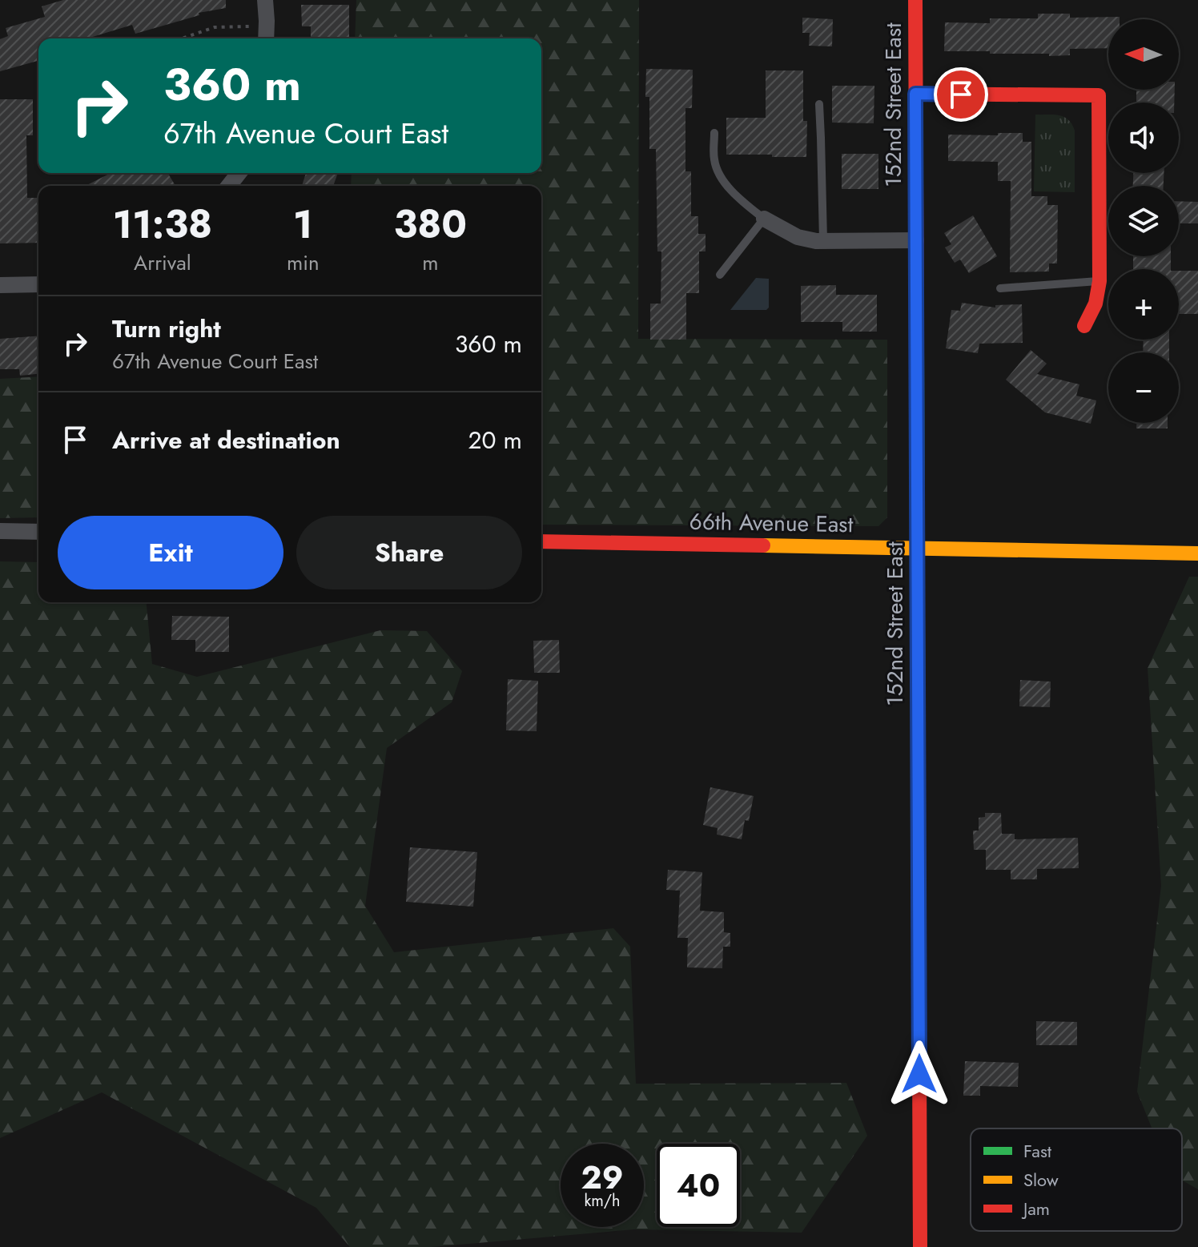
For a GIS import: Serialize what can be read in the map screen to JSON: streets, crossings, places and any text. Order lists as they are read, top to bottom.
{
  "streets": {
    "street": ["152nd Street East", "66th Avenue East"]
  },
  "crossings": [
    ["152nd Street East", "66th Avenue East"]
  ],
  "legend": ["Fast", "Slow", "Jam"],
  "north": "left",
  "page": {
    "map_buttons": ["+", "−"],
    "turn": ["360 m", "67th Avenue Court East"],
    "eta": [
      "11:38",
      "Arrival",
      "1",
      "min",
      "380",
      "m"
    ],
    "list": [
      {
        "name": "Turn right",
        "note": "67th Avenue Court East",
        "value": "360 m"
      },
      {
        "name": "Arrive at destination",
        "value": "20 m"
      }
    ],
    "buttons": ["Exit", "Share"],
    "speed": "29 km/h",
    "limit": "40"
  }
}
